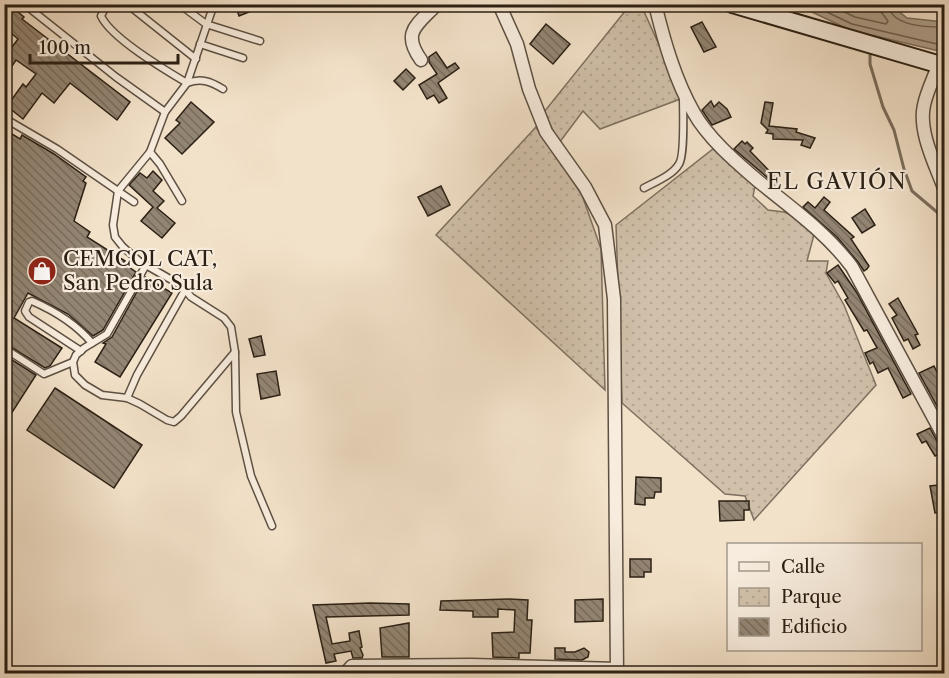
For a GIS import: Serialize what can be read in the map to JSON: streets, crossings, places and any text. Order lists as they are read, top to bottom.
{
  "districts": ["EL GAVIÓN"],
  "places": {
    "shop": ["CEMCOL CAT, San Pedro Sula"]
  },
  "legend": ["Calle", "Parque", "Edificio"],
  "scale_bar": "100 m"
}
